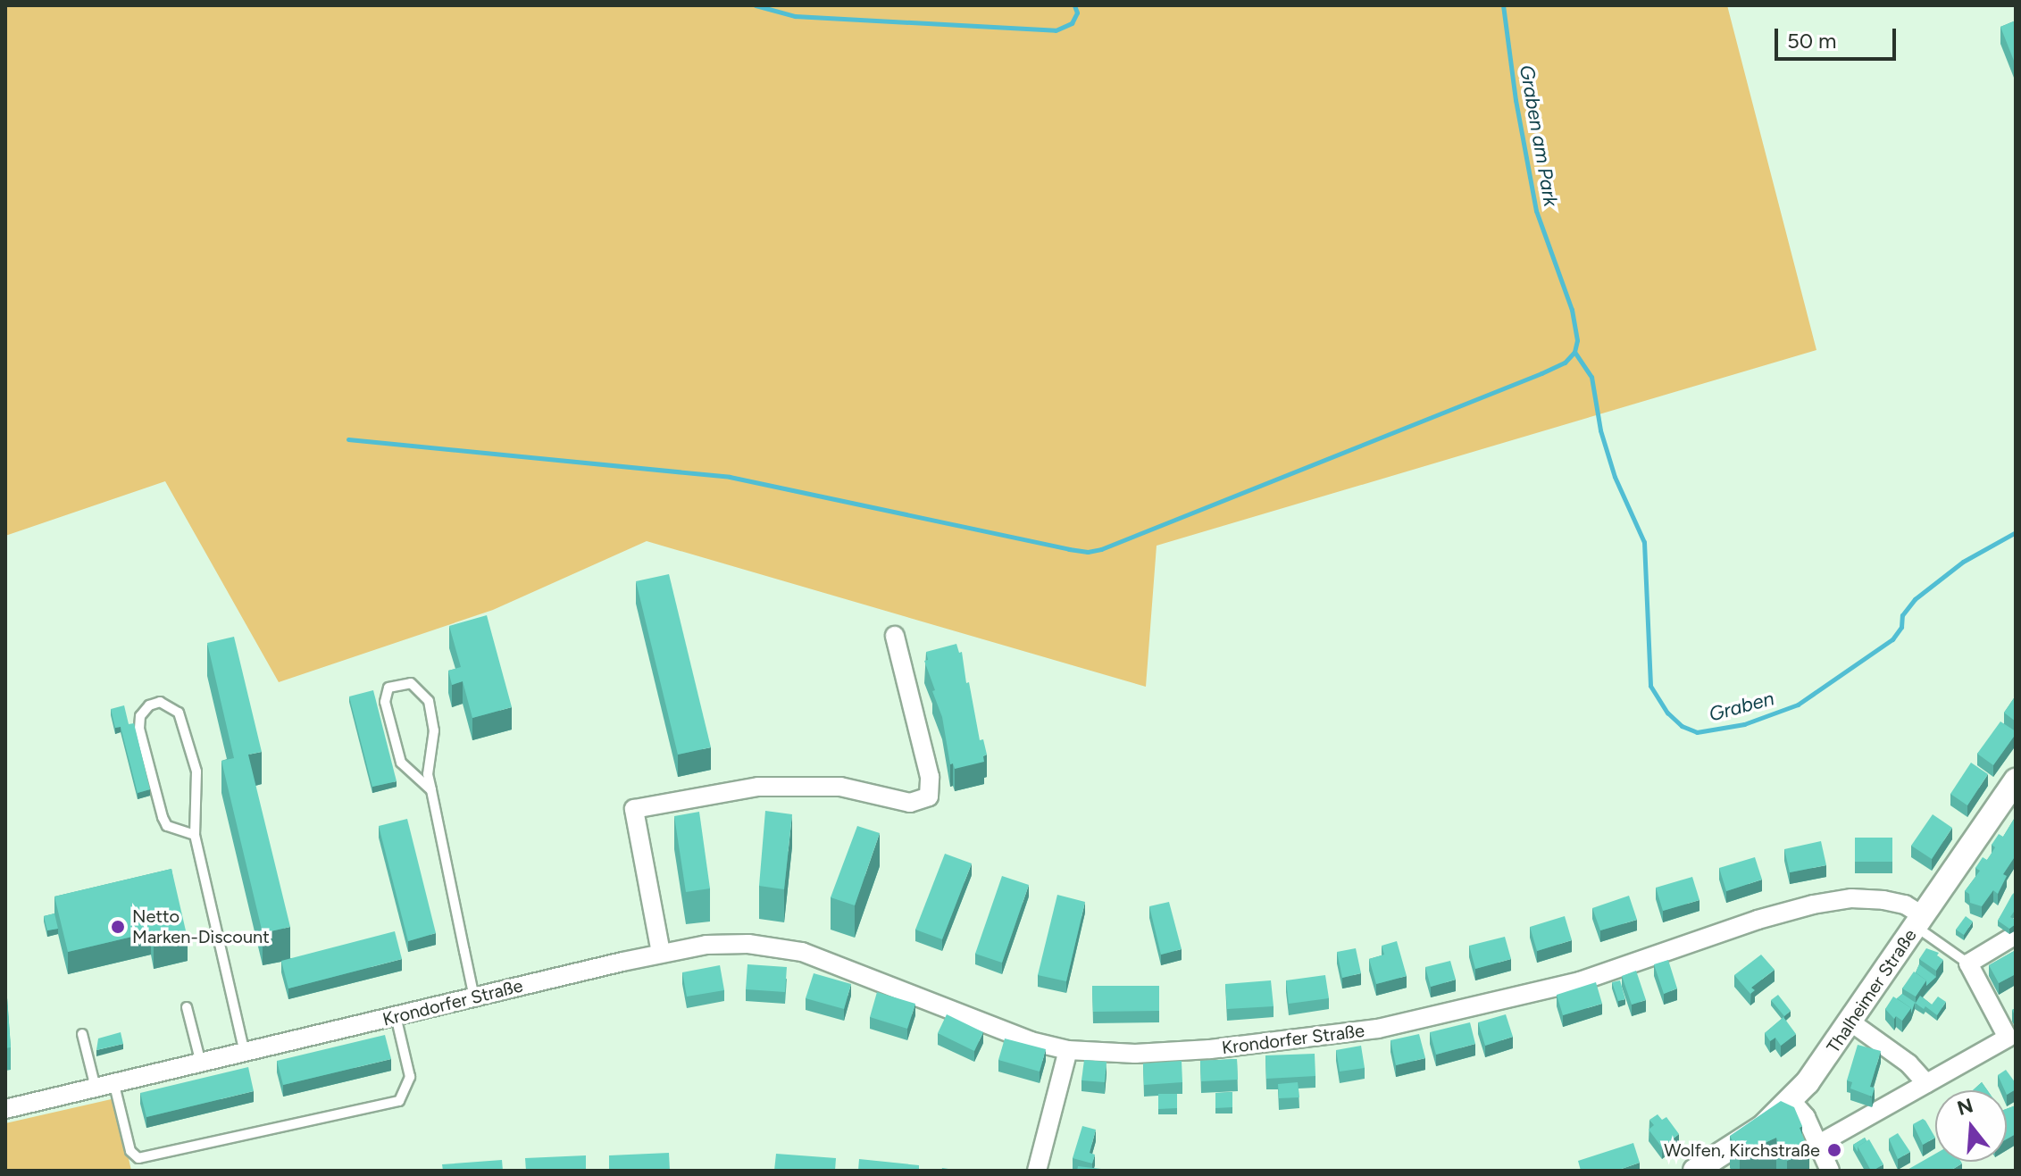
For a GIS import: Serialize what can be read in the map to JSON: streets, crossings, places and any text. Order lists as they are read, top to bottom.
{
  "streets": {
    "street": ["Thalheimer Straße", "Krondorfer Straße"]
  },
  "crossings": [
    ["Thalheimer Straße", "Krondorfer Straße"]
  ],
  "water": ["Graben am Park", "Graben"],
  "places": ["Netto Marken-Discount", "Wolfen, Kirchstraße"],
  "scale_bar": "50 m",
  "north": "top"
}
